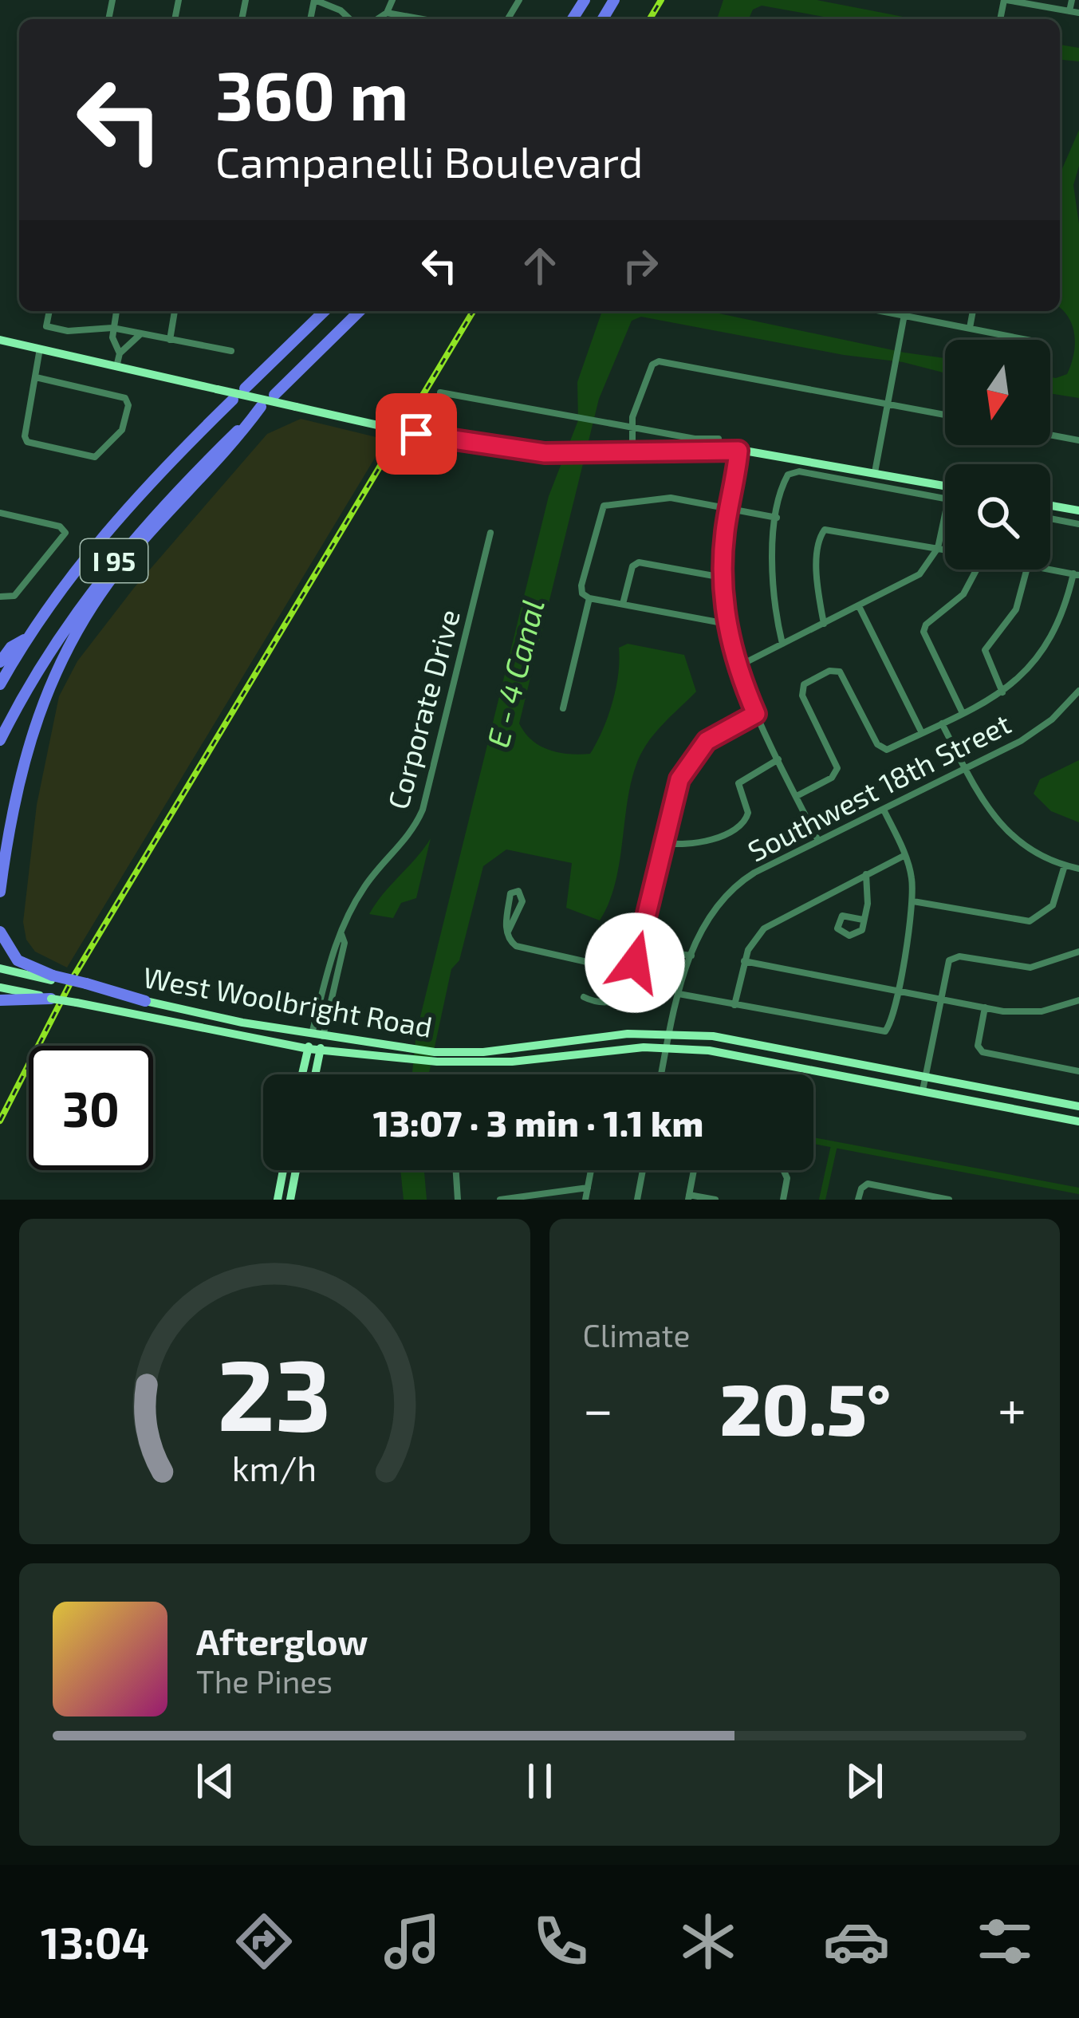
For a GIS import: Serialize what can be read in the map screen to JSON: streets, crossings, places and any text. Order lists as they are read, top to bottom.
{
  "streets": {
    "highway": ["I 95"],
    "main road": ["West Woolbright Road"],
    "street": ["Corporate Drive", "Southwest 18th Street"]
  },
  "crossings": [
    ["Corporate Drive", "West Woolbright Road"],
    ["Southwest 18th Street", "West Woolbright Road"]
  ],
  "water": ["E - 4 Canal"],
  "north": "bottom",
  "page": {
    "turn": ["360 m", "Campanelli Boulevard"],
    "limit": "30",
    "trip": "13:07 · 3 min · 1.1 km",
    "tile": "Climate",
    "heat": ["−", "20.5°", "+"],
    "song": ["Afterglow", "The Pines"],
    "tabs": "13:04",
    "gauge": ["23", "km/h"]
  }
}
